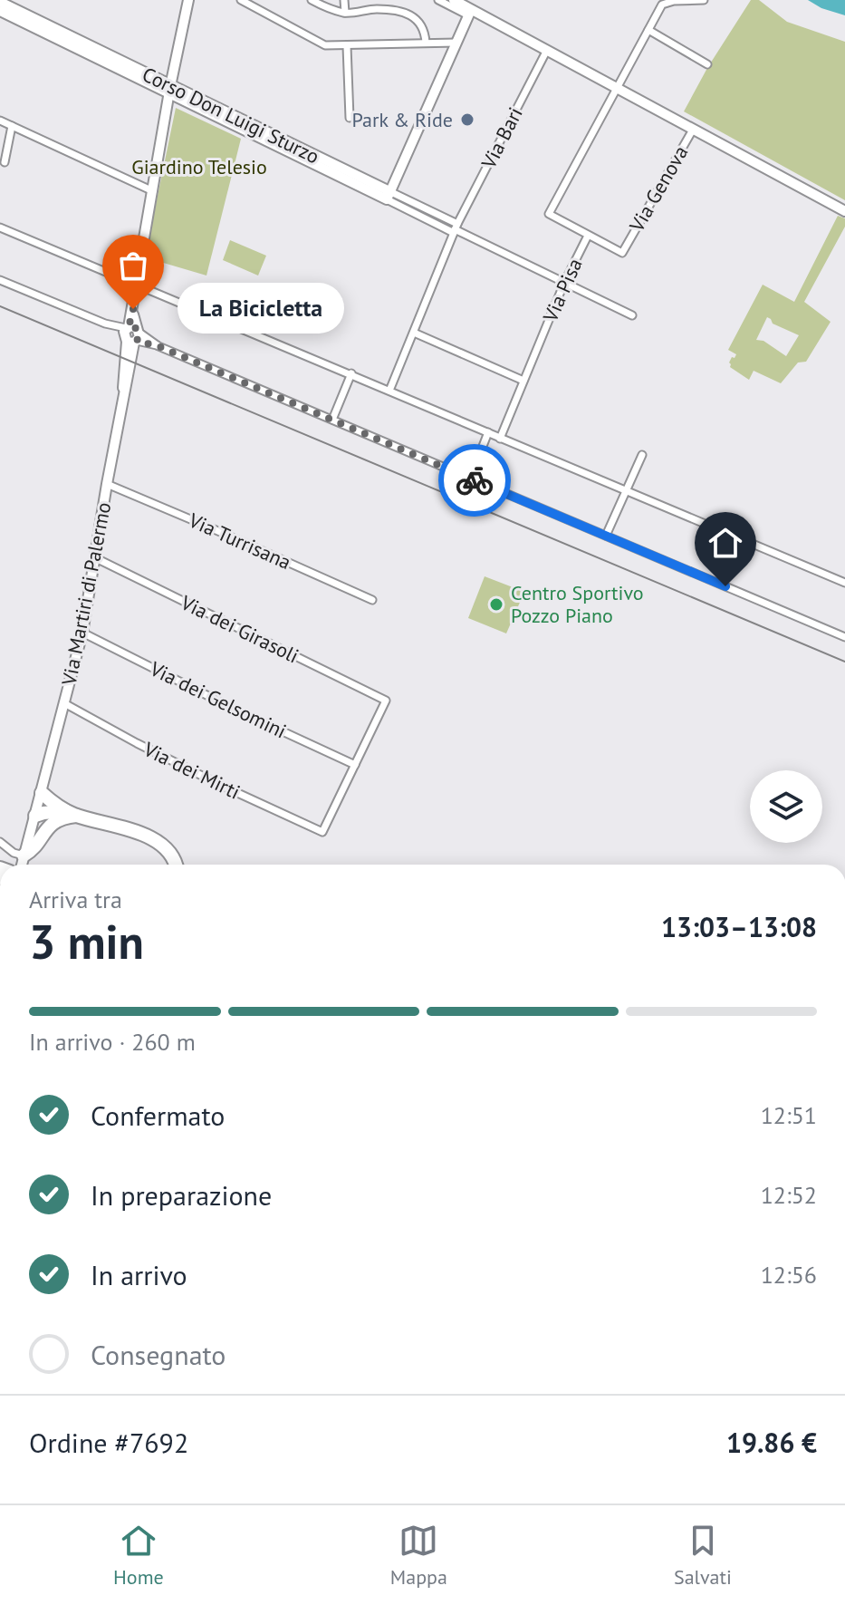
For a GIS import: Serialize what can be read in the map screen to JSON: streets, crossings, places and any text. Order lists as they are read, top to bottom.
{
  "streets": {
    "street": [
      "Corso Don Luigi Sturzo",
      "Via Bari",
      "Via Genova",
      "Via Pisa",
      "Via Turrisana",
      "Via Martiri di Palermo",
      "Via dei Girasoli",
      "Via dei Gelsomini",
      "Via dei Mirti"
    ]
  },
  "crossings": [
    ["Corso Don Luigi Sturzo", "Via Bari"],
    ["Corso Don Luigi Sturzo", "Via Pisa"],
    ["Corso Don Luigi Sturzo", "Via Martiri di Palermo"],
    ["Via Genova", "Via Pisa"],
    ["Via Turrisana", "Via Martiri di Palermo"],
    ["Via Martiri di Palermo", "Via dei Girasoli"],
    ["Via Martiri di Palermo", "Via dei Gelsomini"],
    ["Via Martiri di Palermo", "Via dei Mirti"],
    ["Via dei Girasoli", "Via dei Gelsomini"],
    ["Via dei Girasoli", "Via dei Mirti"],
    ["Via dei Gelsomini", "Via dei Mirti"]
  ],
  "parks": ["Giardino Telesio"],
  "places": ["Park & Ride", "La Bicicletta", "Centro Sportivo Pozzo Piano"],
  "page": {
    "bubble": "La Bicicletta",
    "heading": ["3 min", "Arriva tra", "13:03–13:08"],
    "panel": ["Ordine #7692", "19.86 €"],
    "bar": "In arrivo · 260 m",
    "list": [
      ["Confermato", "12:51"],
      ["In preparazione", "12:52"],
      ["In arrivo", "12:56"],
      "Consegnato"
    ],
    "tabs": ["Home", "Mappa", "Salvati"]
  }
}
